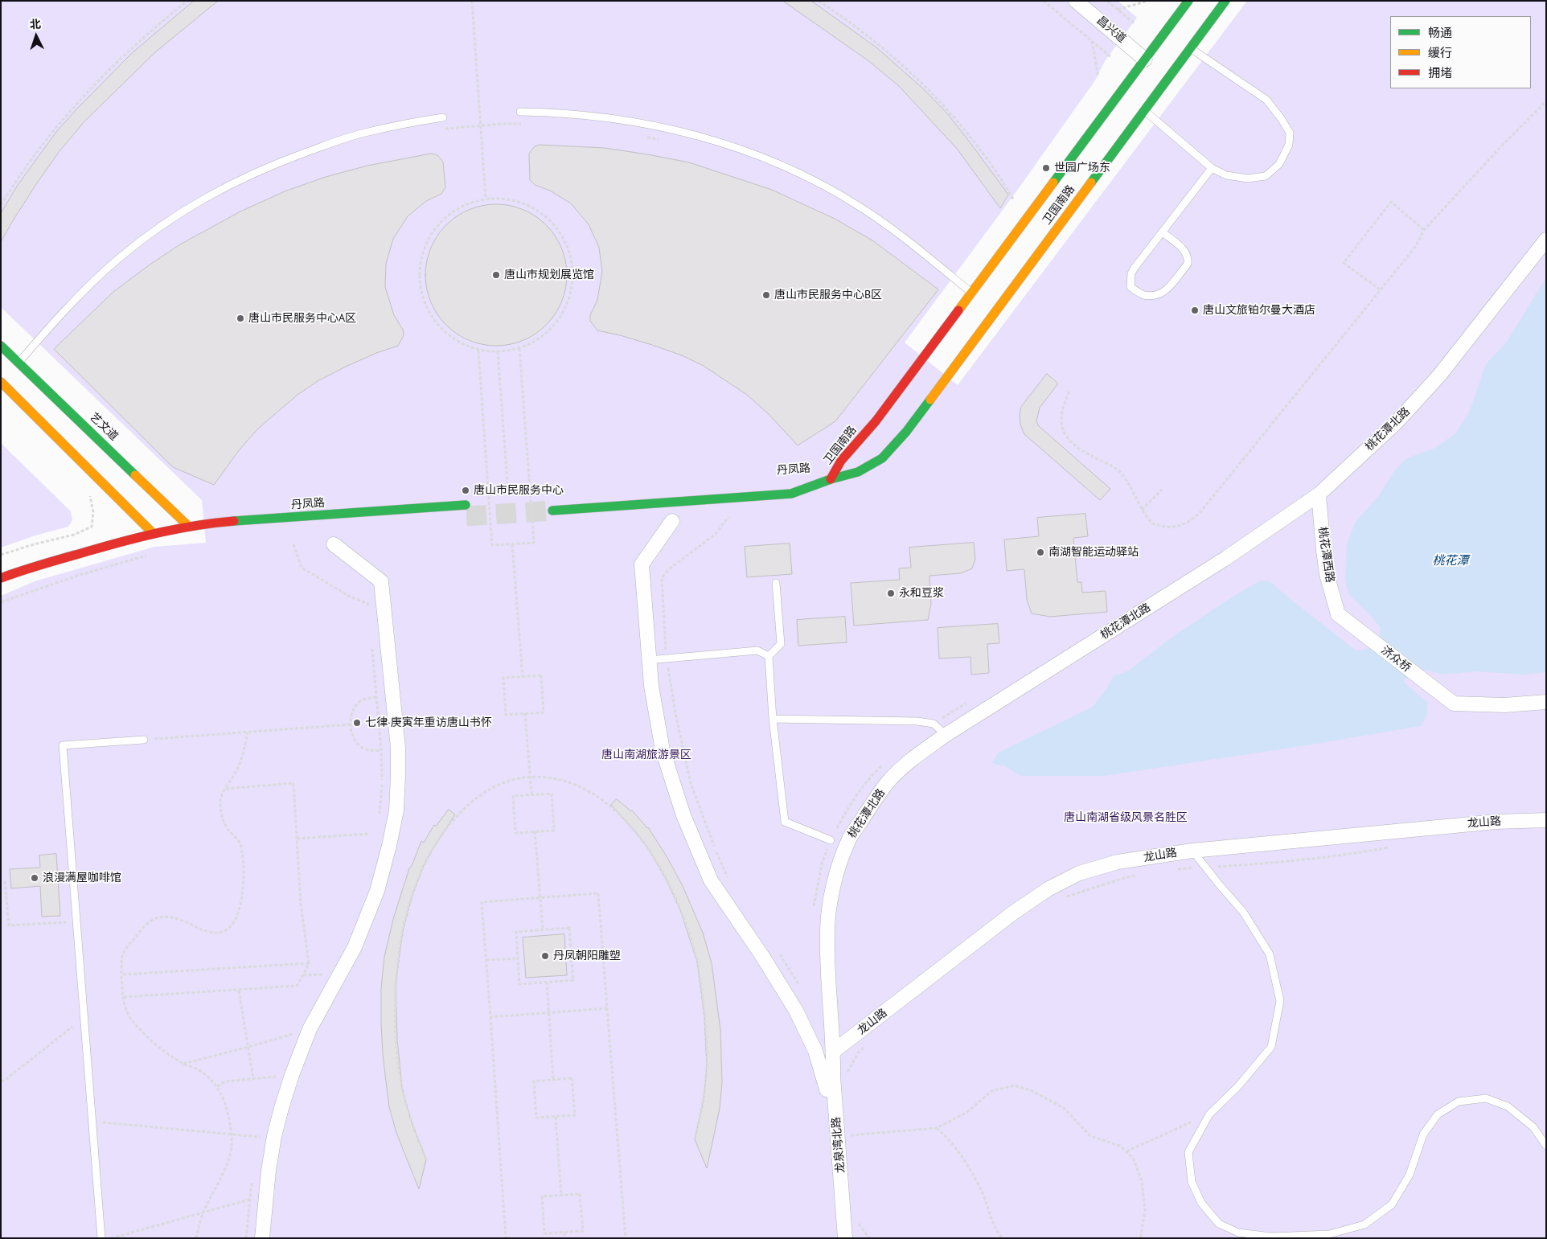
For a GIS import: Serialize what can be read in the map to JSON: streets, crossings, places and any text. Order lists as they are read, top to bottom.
{
  "streets": {
    "main road": ["卫国南路", "艺文道", "丹凤路"],
    "street": [
      "昌兴道",
      "桃花潭北路",
      "桃花潭西路",
      "济众桥",
      "龙山路",
      "龙泉湾北路"
    ]
  },
  "crossings": [
    ["昌兴道", "卫国南路"],
    ["卫国南路", "丹凤路"],
    ["艺文道", "丹凤路"],
    ["桃花潭北路", "桃花潭西路"],
    ["桃花潭北路", "龙山路"],
    ["桃花潭北路", "龙泉湾北路"],
    ["桃花潭西路", "济众桥"],
    ["龙山路", "龙泉湾北路"]
  ],
  "water": ["桃花潭"],
  "parks": ["唐山南湖旅游景区", "唐山南湖省级风景名胜区"],
  "places": [
    "世园广场东",
    "唐山市规划展览馆",
    "唐山市民服务中心B区",
    "唐山文旅铂尔曼大酒店",
    "唐山市民服务中心A区",
    "唐山市民服务中心",
    "南湖智能运动驿站",
    "永和豆浆",
    "七律·庚寅年重访唐山书怀",
    "浪漫满屋咖啡馆",
    "丹凤朝阳雕塑"
  ],
  "legend": ["畅通", "缓行", "拥堵"],
  "north": "top"
}
